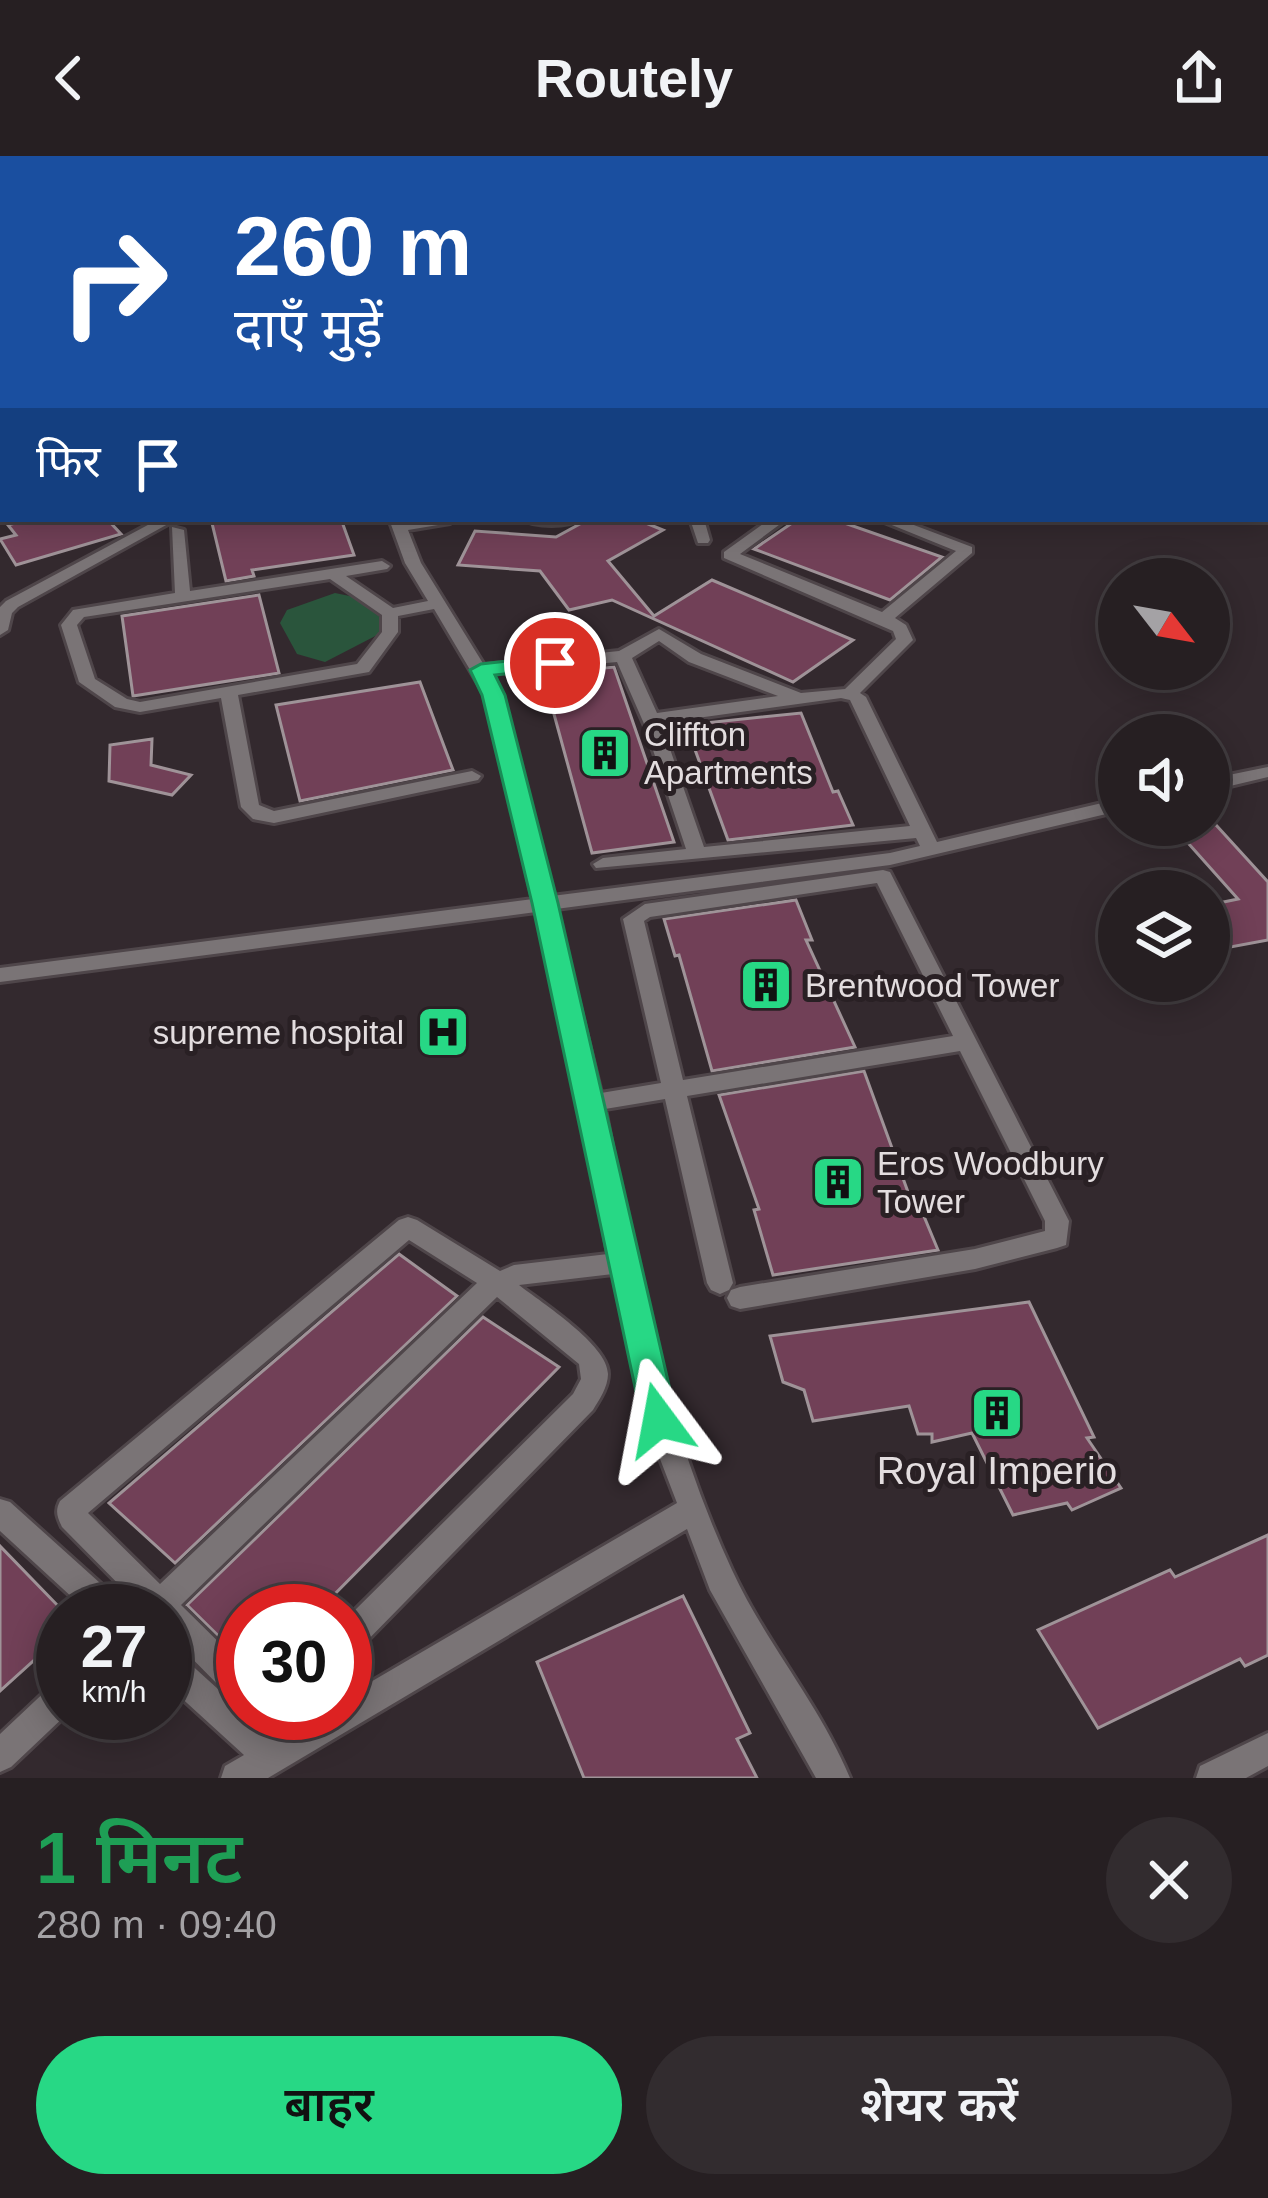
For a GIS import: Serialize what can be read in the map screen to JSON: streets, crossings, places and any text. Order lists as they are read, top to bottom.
{
  "places": {
    "building": [
      "Cliffton Apartments",
      "Brentwood Tower",
      "Eros Woodbury Tower",
      "Royal Imperio"
    ],
    "hospital": ["supreme hospital"]
  },
  "north": "bottom right",
  "page": {
    "header": "Routely",
    "turn": ["260 m", "दाएँ मुड़ें"],
    "then": "फिर",
    "speed": "27 km/h",
    "limit": "30",
    "heading": ["1 मिनट", "280 m · 09:40"],
    "buttons": ["बाहर", "शेयर करें"]
  }
}
